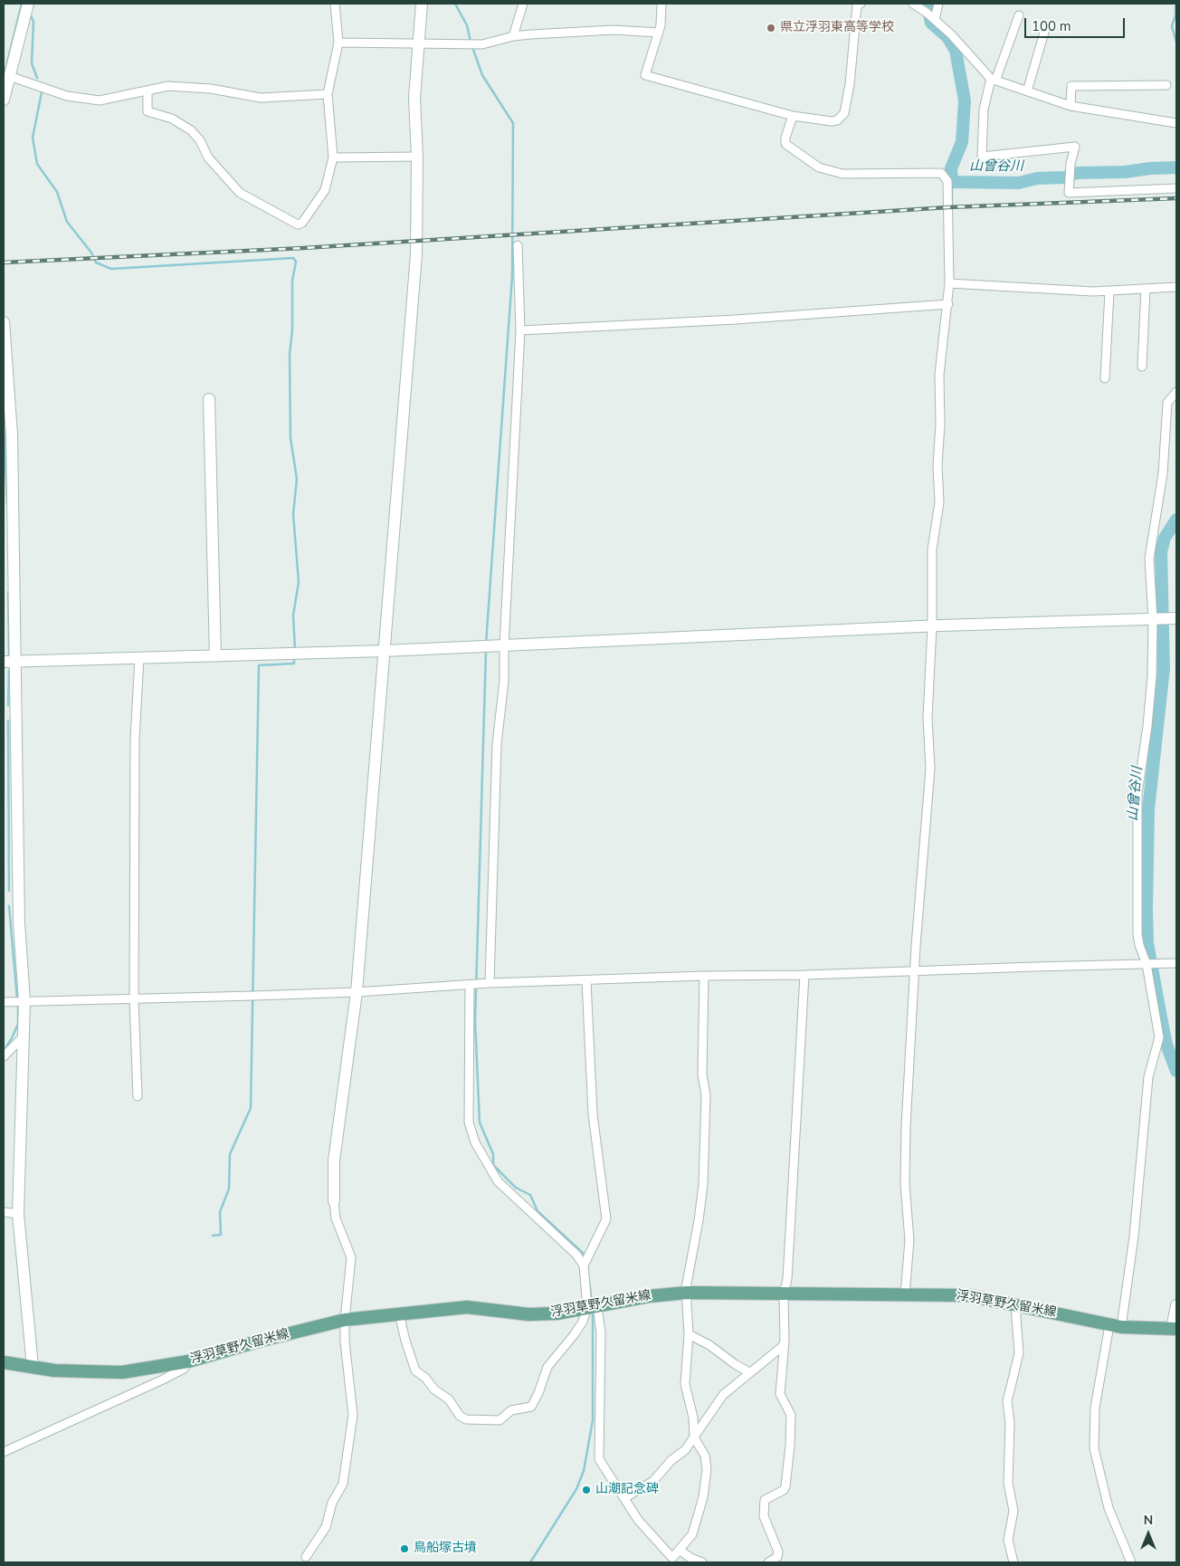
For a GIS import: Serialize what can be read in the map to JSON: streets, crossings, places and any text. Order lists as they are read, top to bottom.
{
  "streets": {
    "main road": ["浮羽草野久留米線"]
  },
  "water": ["山曾谷川"],
  "places": ["県立浮羽東高等学校", "山潮記念碑", "鳥船塚古墳"],
  "scale_bar": "100 m",
  "north": "top"
}
